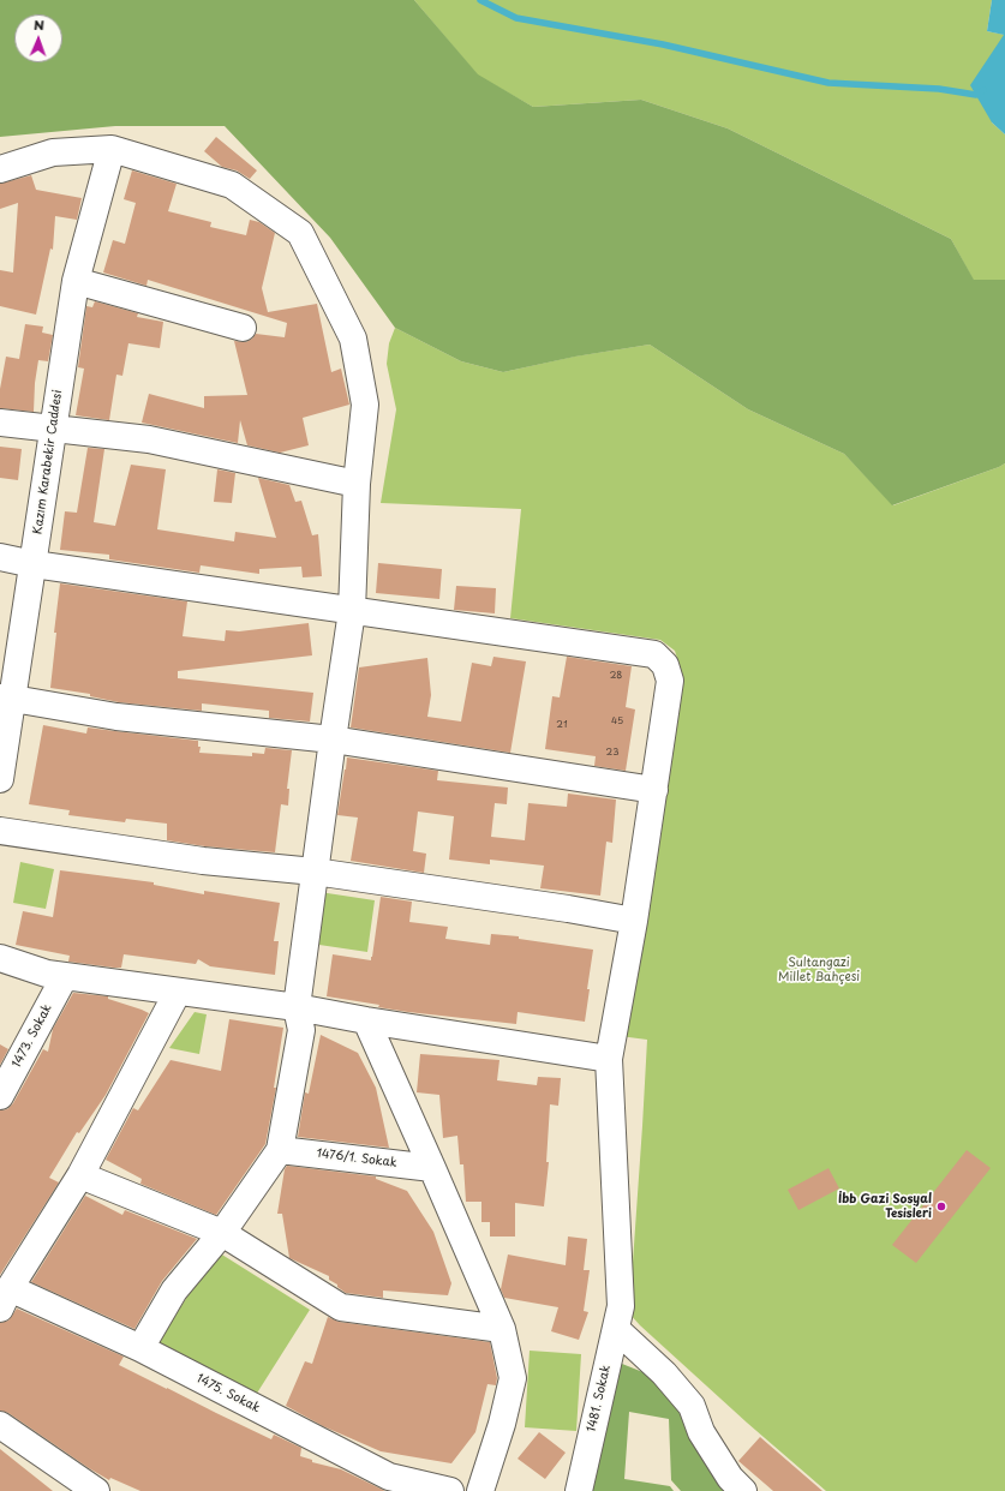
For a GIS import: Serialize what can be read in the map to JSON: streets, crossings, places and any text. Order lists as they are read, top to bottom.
{
  "streets": {
    "street": [
      "Kazım Karabekir Caddesi",
      "1473. Sokak",
      "1476/1. Sokak",
      "1475. Sokak",
      "1481. Sokak"
    ]
  },
  "crossings": [
    ["Kazım Karabekir Caddesi", "1481. Sokak"]
  ],
  "parks": ["Sultangazi Millet Bahçesi"],
  "places": ["İbb Gazi Sosyal Tesisleri"],
  "house_numbers": [
    "28",
    "45",
    "21",
    "23"
  ],
  "north": "top"
}
